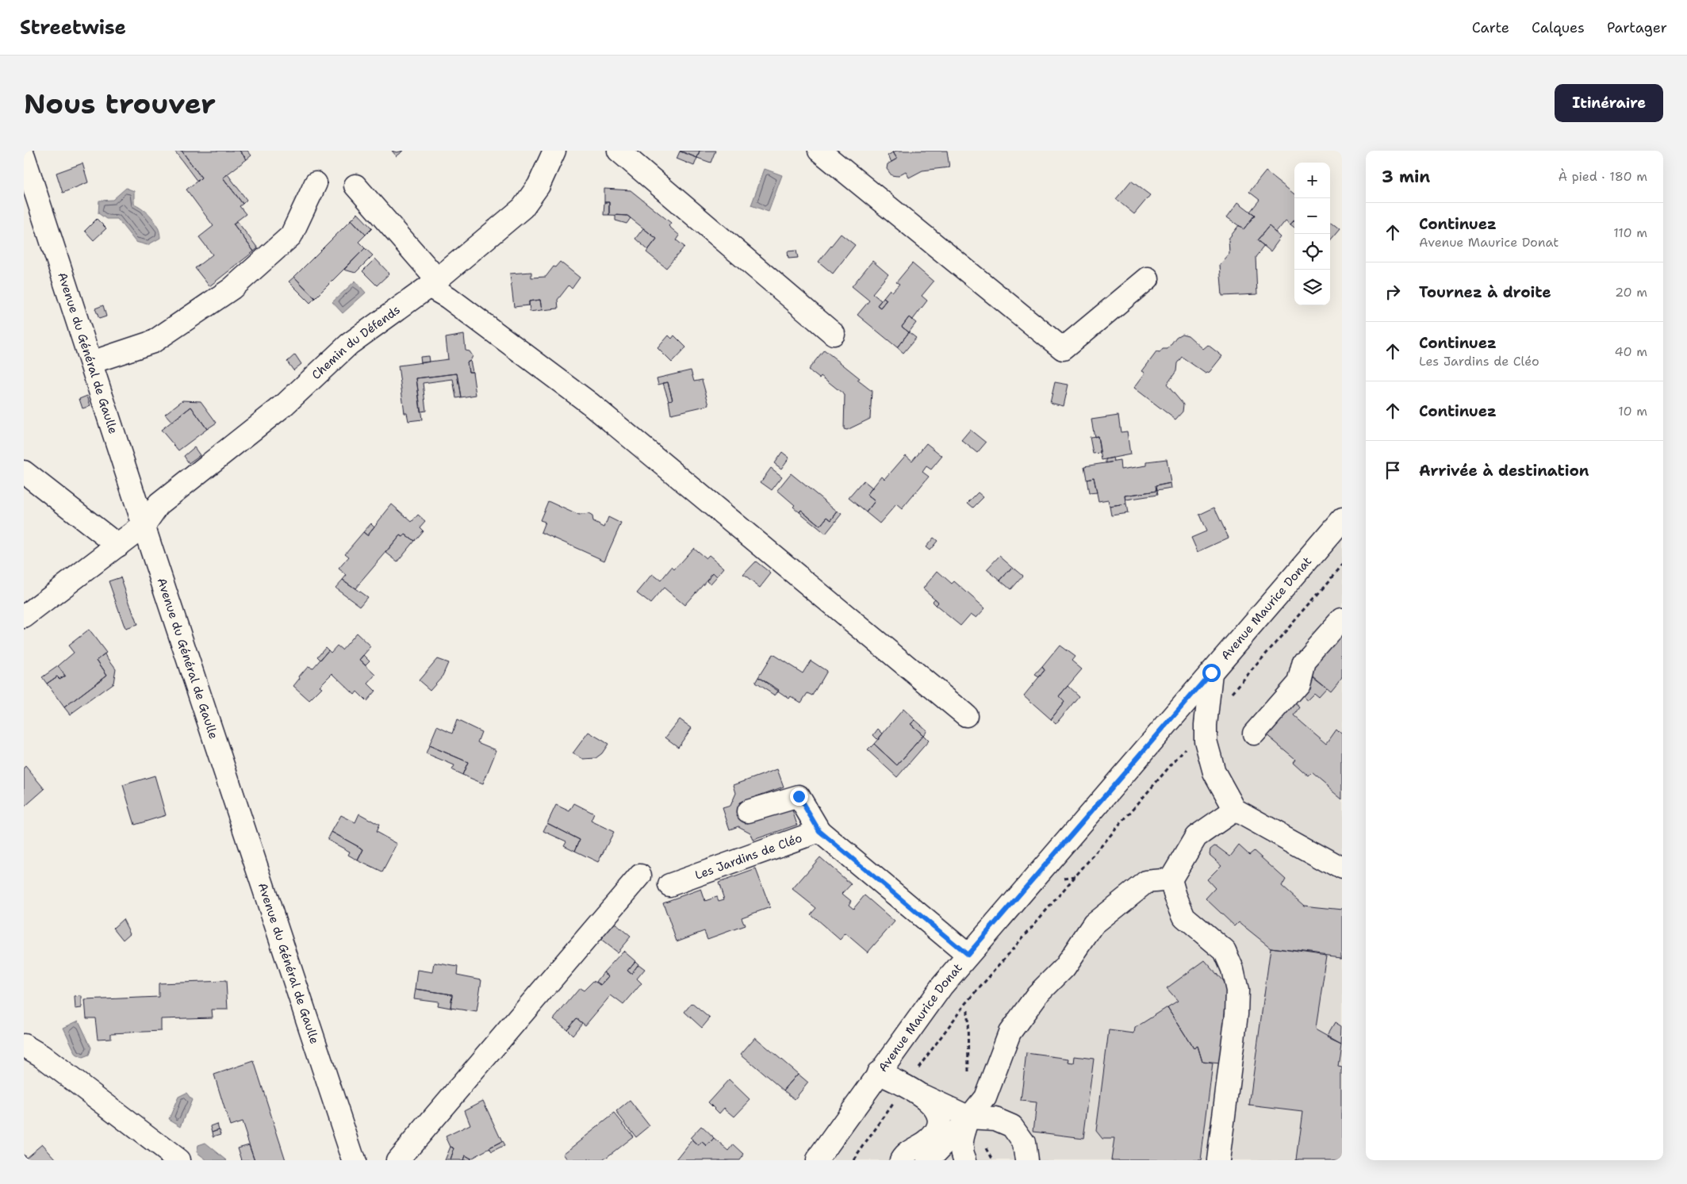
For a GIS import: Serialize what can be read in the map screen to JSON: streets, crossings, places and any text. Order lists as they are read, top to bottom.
{
  "streets": {
    "street": [
      "Chemin du Défends",
      "Avenue du Général de Gaulle",
      "Avenue Maurice Donat",
      "Les Jardins de Cléo"
    ]
  },
  "crossings": [
    ["Chemin du Défends", "Avenue du Général de Gaulle"]
  ],
  "page": {
    "header": "Streetwise",
    "nav": ["Carte", "Calques", "Partager"],
    "buttons": "Itinéraire",
    "title": "Nous trouver",
    "heading": ["3 min", "À pied · 180 m"],
    "map_buttons": ["+", "−"],
    "list": [
      ["Continuez", "Avenue Maurice Donat", "110 m"],
      ["Tournez à droite", "20 m"],
      ["Continuez", "Les Jardins de Cléo", "40 m"],
      ["Continuez", "10 m"],
      "Arrivée à destination"
    ]
  }
}
